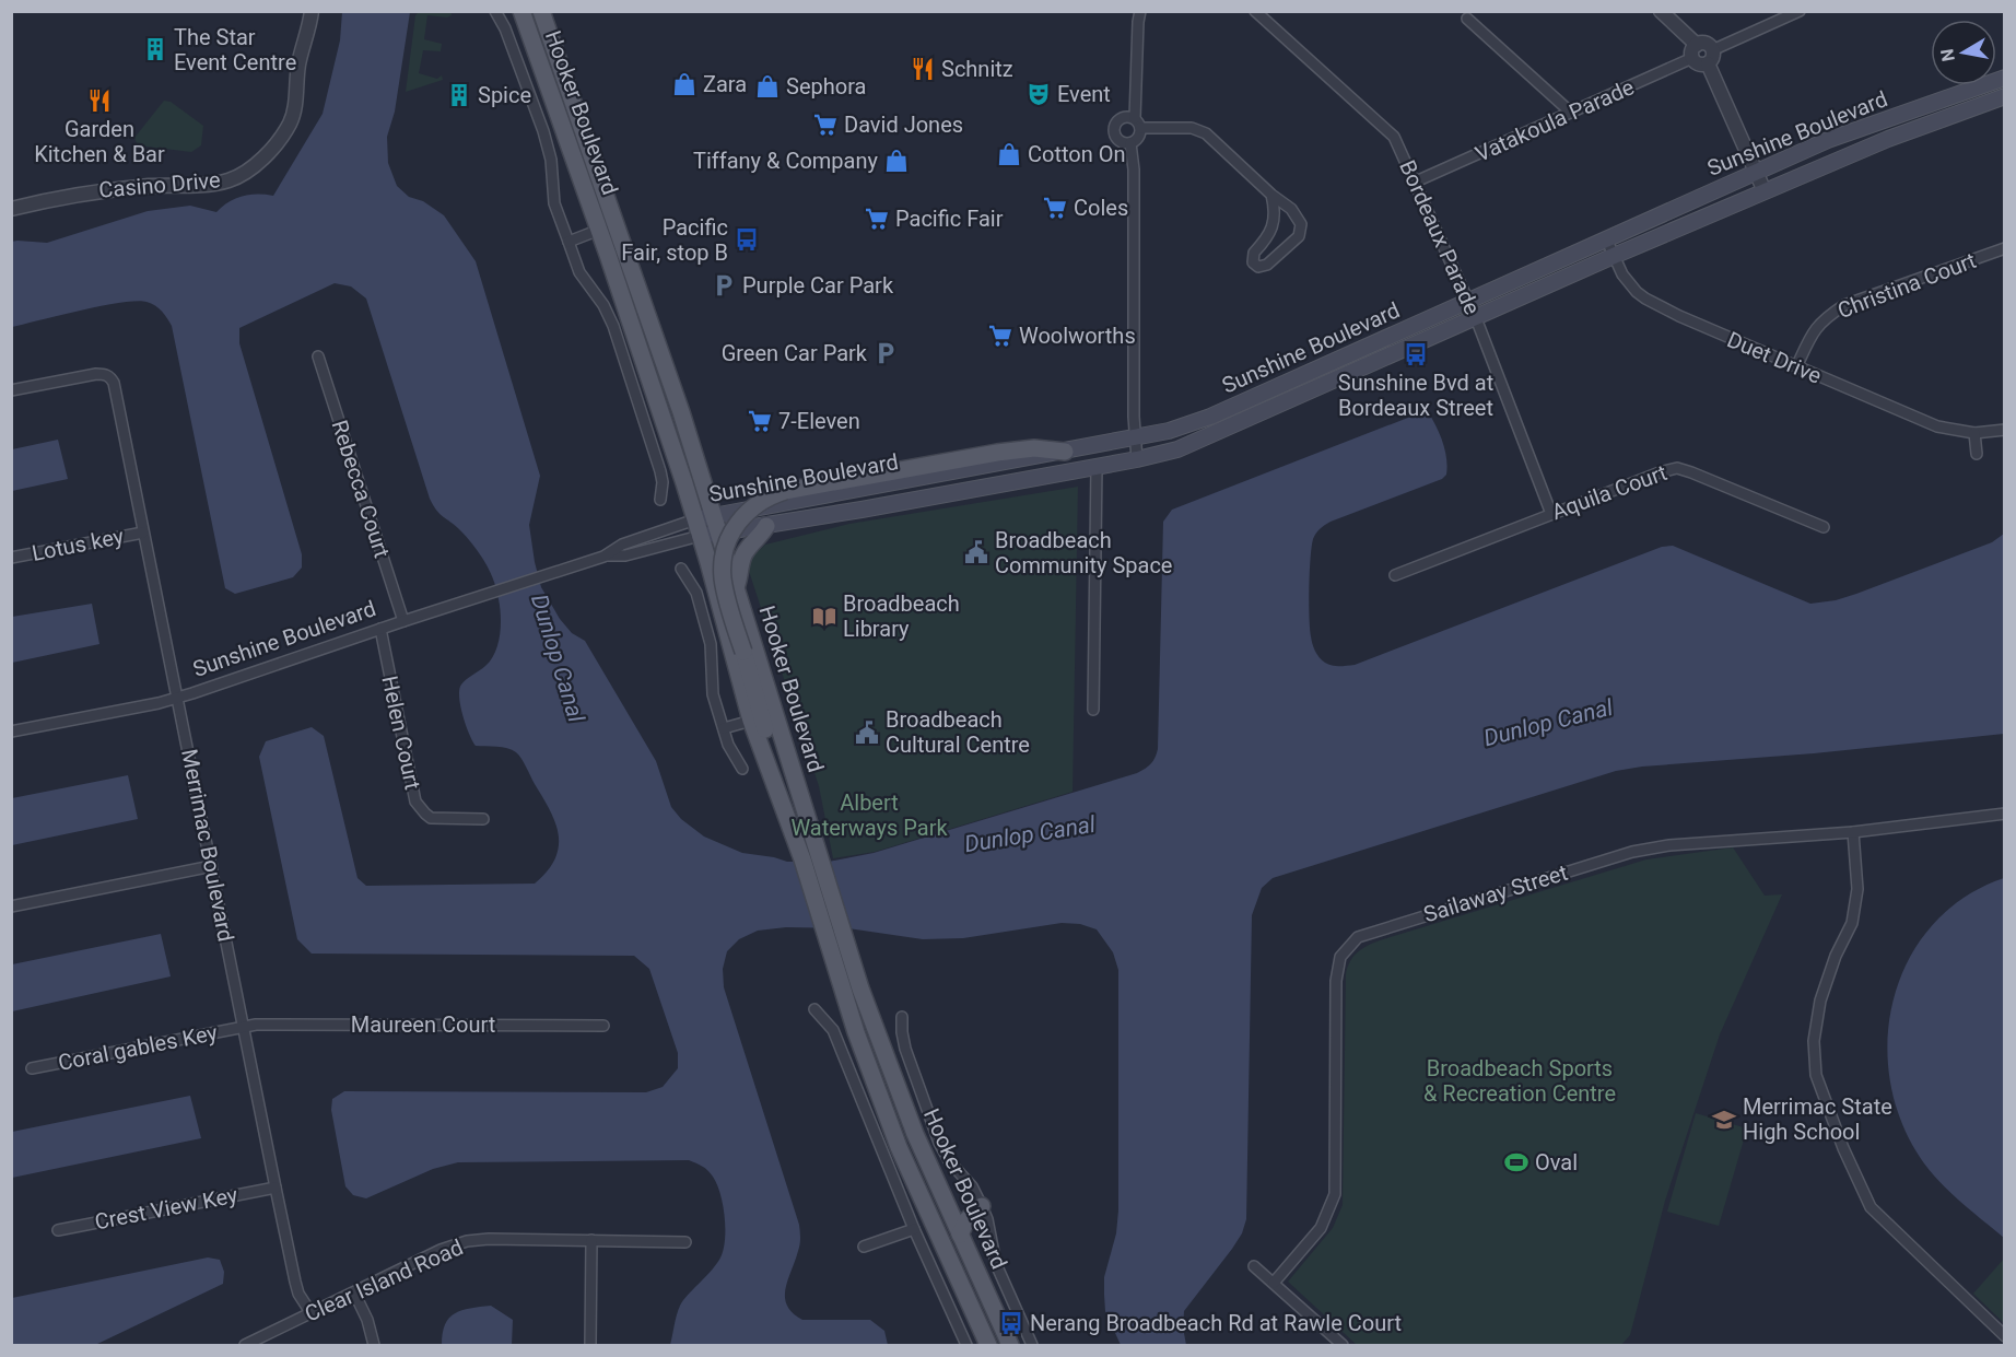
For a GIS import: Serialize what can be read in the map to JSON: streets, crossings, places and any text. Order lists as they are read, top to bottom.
{
  "streets": {
    "main road": ["Hooker Boulevard", "Sunshine Boulevard"],
    "street": [
      "Vatakoula Parade",
      "Casino Drive",
      "Bordeaux Parade",
      "Christina Court",
      "Duet Drive",
      "Rebecca Court",
      "Aquila Court",
      "Lotus key",
      "Helen Court",
      "Merrimac Boulevard",
      "Sailaway Street",
      "Maureen Court",
      "Coral gables Key",
      "Crest View Key",
      "Clear Island Road"
    ]
  },
  "crossings": [
    ["Hooker Boulevard", "Sunshine Boulevard"],
    ["Vatakoula Parade", "Bordeaux Parade"],
    ["Sunshine Boulevard", "Bordeaux Parade"],
    ["Sunshine Boulevard", "Duet Drive"],
    ["Sunshine Boulevard", "Rebecca Court"],
    ["Sunshine Boulevard", "Helen Court"],
    ["Sunshine Boulevard", "Merrimac Boulevard"],
    ["Bordeaux Parade", "Aquila Court"],
    ["Christina Court", "Duet Drive"],
    ["Lotus key", "Merrimac Boulevard"],
    ["Merrimac Boulevard", "Maureen Court"],
    ["Merrimac Boulevard", "Coral gables Key"],
    ["Merrimac Boulevard", "Crest View Key"],
    ["Merrimac Boulevard", "Clear Island Road"],
    ["Maureen Court", "Coral gables Key"]
  ],
  "water": ["Dunlop Canal"],
  "parks": ["Albert Waterways Park", "Broadbeach Sports & Recreation Centre"],
  "places": {
    "building": ["The Star Event Centre", "Spice"],
    "restaurant": ["Schnitz", "Garden Kitchen & Bar"],
    "shop": [
      "Zara",
      "Sephora",
      "Cotton On",
      "Tiffany & Company"
    ],
    "theatre": ["Event"],
    "supermarket": [
      "David Jones",
      "Coles",
      "Pacific Fair",
      "Woolworths",
      "7-Eleven"
    ],
    "bus stop": ["Pacific Fair, stop B", "Sunshine Bvd at Bordeaux Street", "Nerang Broadbeach Rd at Rawle Court"],
    "parking": ["Purple Car Park", "Green Car Park"],
    "public building": ["Broadbeach Community Space", "Broadbeach Cultural Centre"],
    "library": ["Broadbeach Library"],
    "school or university": ["Merrimac State High School"],
    "sports": ["Oval"]
  },
  "north": "left"
}
